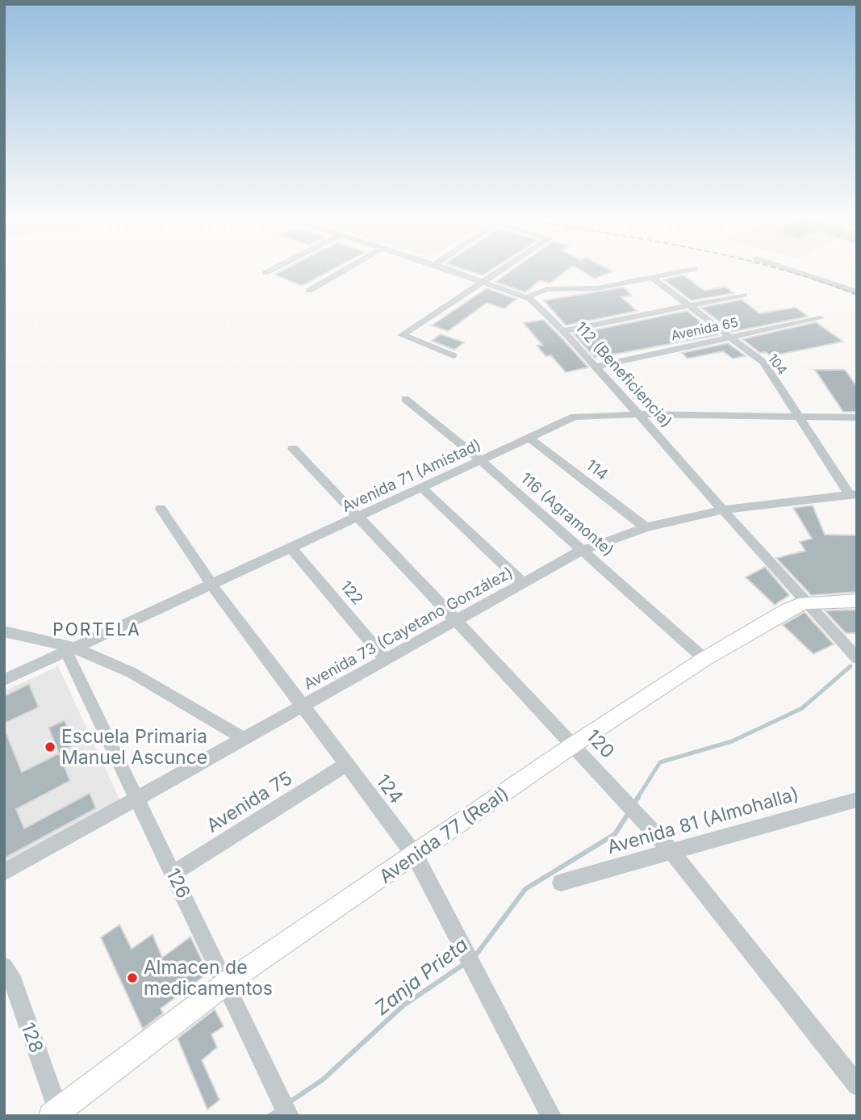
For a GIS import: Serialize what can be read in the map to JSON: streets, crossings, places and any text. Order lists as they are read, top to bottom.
{
  "streets": {
    "main road": ["Avenida 77 (Real)"],
    "street": [
      "Avenida 65",
      "104",
      "112 (Beneficiencia)",
      "114",
      "Avenida 71 (Amistad)",
      "116 (Agramonte)",
      "122",
      "Avenida 73 (Cayetano González)",
      "120",
      "124",
      "Avenida 75",
      "Avenida 81 (Almohalla)",
      "126",
      "128"
    ]
  },
  "crossings": [
    ["Avenida 65", "104"],
    ["Avenida 65", "112 (Beneficiencia)"],
    ["104", "Avenida 71 (Amistad)"],
    ["104", "Avenida 73 (Cayetano González)"],
    ["112 (Beneficiencia)", "Avenida 71 (Amistad)"],
    ["112 (Beneficiencia)", "Avenida 73 (Cayetano González)"],
    ["112 (Beneficiencia)", "Avenida 77 (Real)"],
    ["114", "Avenida 71 (Amistad)"],
    ["114", "Avenida 73 (Cayetano González)"],
    ["Avenida 71 (Amistad)", "116 (Agramonte)"],
    ["Avenida 71 (Amistad)", "122"],
    ["Avenida 71 (Amistad)", "120"],
    ["Avenida 71 (Amistad)", "124"],
    ["Avenida 71 (Amistad)", "126"],
    ["116 (Agramonte)", "Avenida 73 (Cayetano González)"],
    ["116 (Agramonte)", "Avenida 77 (Real)"],
    ["122", "Avenida 73 (Cayetano González)"],
    ["Avenida 73 (Cayetano González)", "120"],
    ["Avenida 73 (Cayetano González)", "124"],
    ["Avenida 73 (Cayetano González)", "126"],
    ["120", "Avenida 81 (Almohalla)"],
    ["120", "Avenida 77 (Real)"],
    ["124", "Avenida 75"],
    ["124", "Avenida 77 (Real)"],
    ["Avenida 75", "126"],
    ["Avenida 77 (Real)", "126"],
    ["Avenida 77 (Real)", "128"]
  ],
  "districts": ["PORTELA"],
  "water": ["Zanja Prieta"],
  "places": ["Escuela Primaria Manuel Ascunce", "Almacen de medicamentos"]
}
